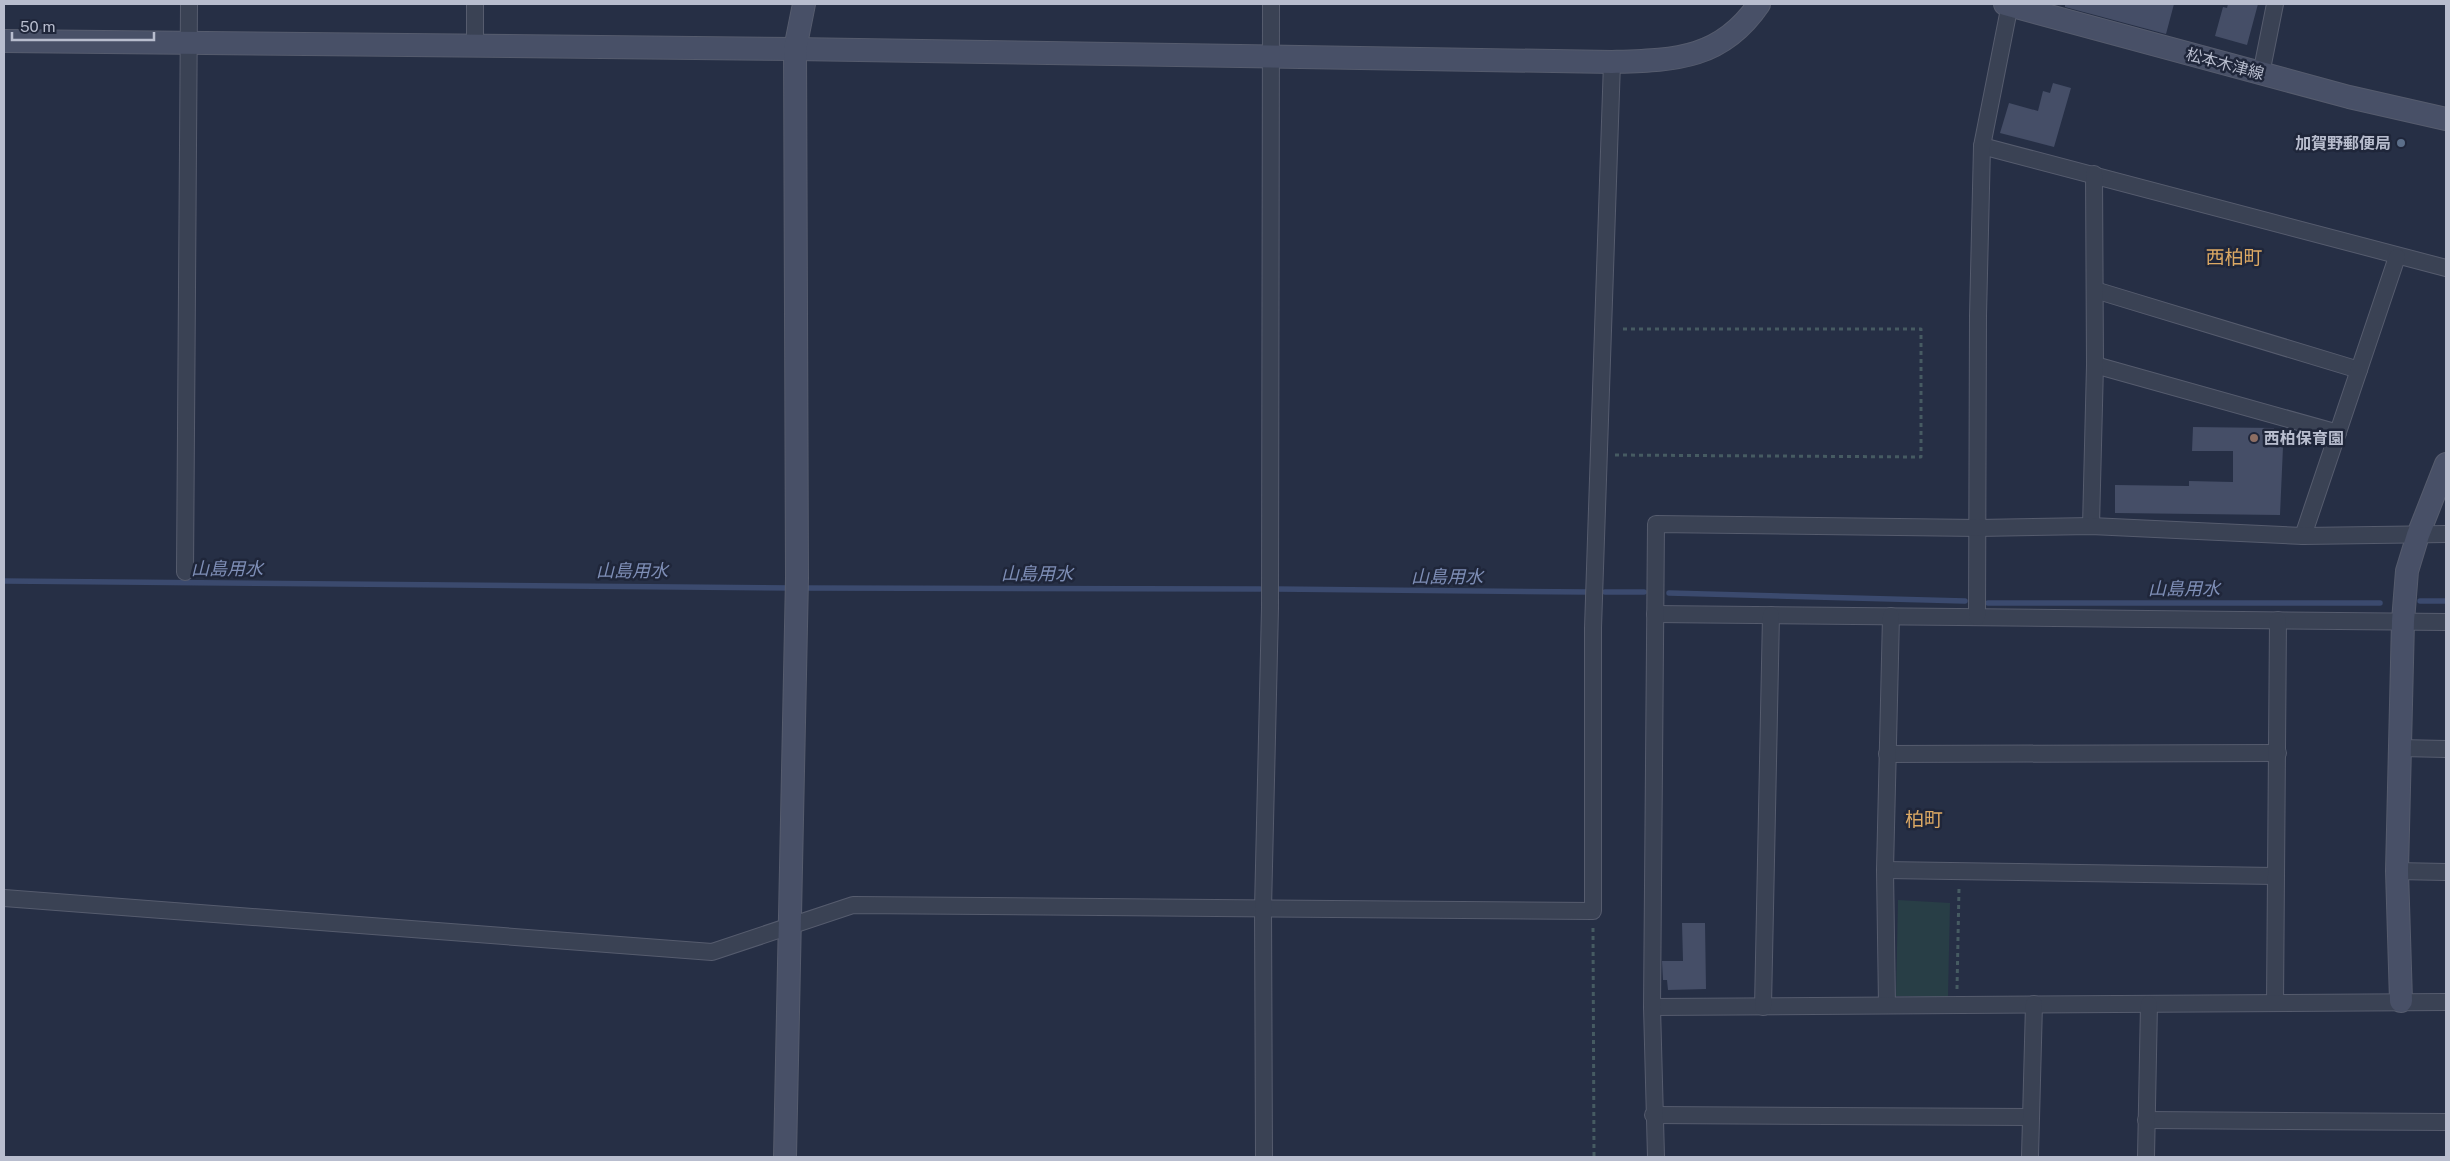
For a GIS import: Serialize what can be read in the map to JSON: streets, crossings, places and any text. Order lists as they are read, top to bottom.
{
  "streets": {
    "street": ["松本木津線"]
  },
  "districts": ["西柏町", "柏町"],
  "water": ["山島用水"],
  "places": ["加賀野郵便局", "西柏保育園"],
  "scale_bar": "50 m"
}
